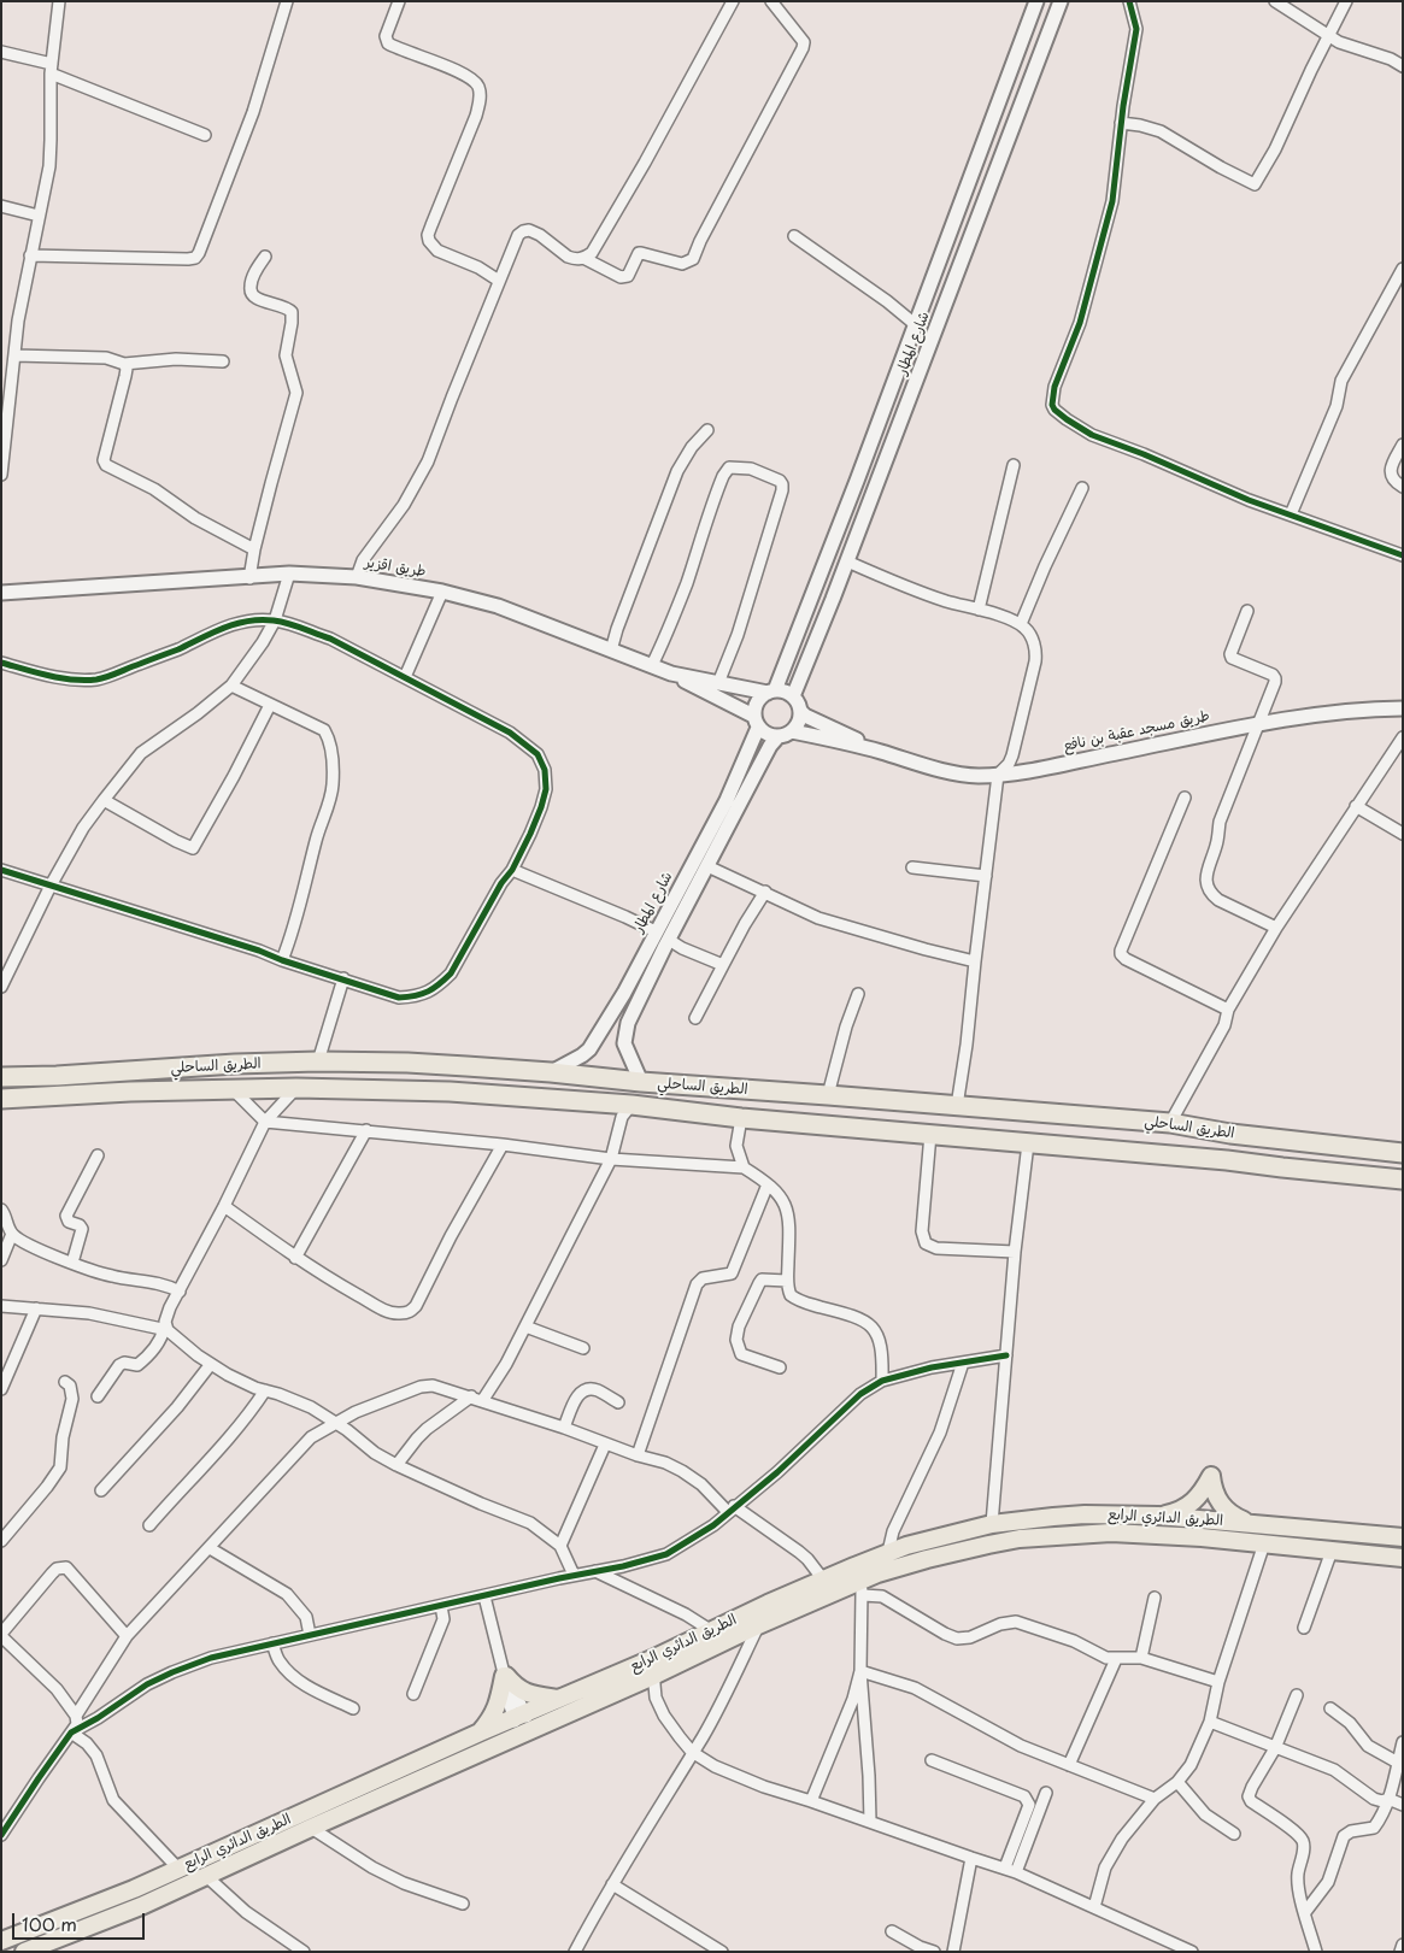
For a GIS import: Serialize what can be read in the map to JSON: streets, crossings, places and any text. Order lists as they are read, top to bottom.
{
  "streets": {
    "highway": ["الطريق الساحلي"],
    "main road": ["الطريق الدائري الرابع"],
    "street": ["شارع المطار", "طريق اقزير", "طريق مسجد عقبة بن نافع"]
  },
  "crossings": [
    ["شارع المطار", "طريق اقزير"],
    ["شارع المطار", "طريق مسجد عقبة بن نافع"],
    ["شارع المطار", "الطريق الساحلي"],
    ["طريق اقزير", "طريق مسجد عقبة بن نافع"]
  ],
  "scale_bar": "100 m"
}
